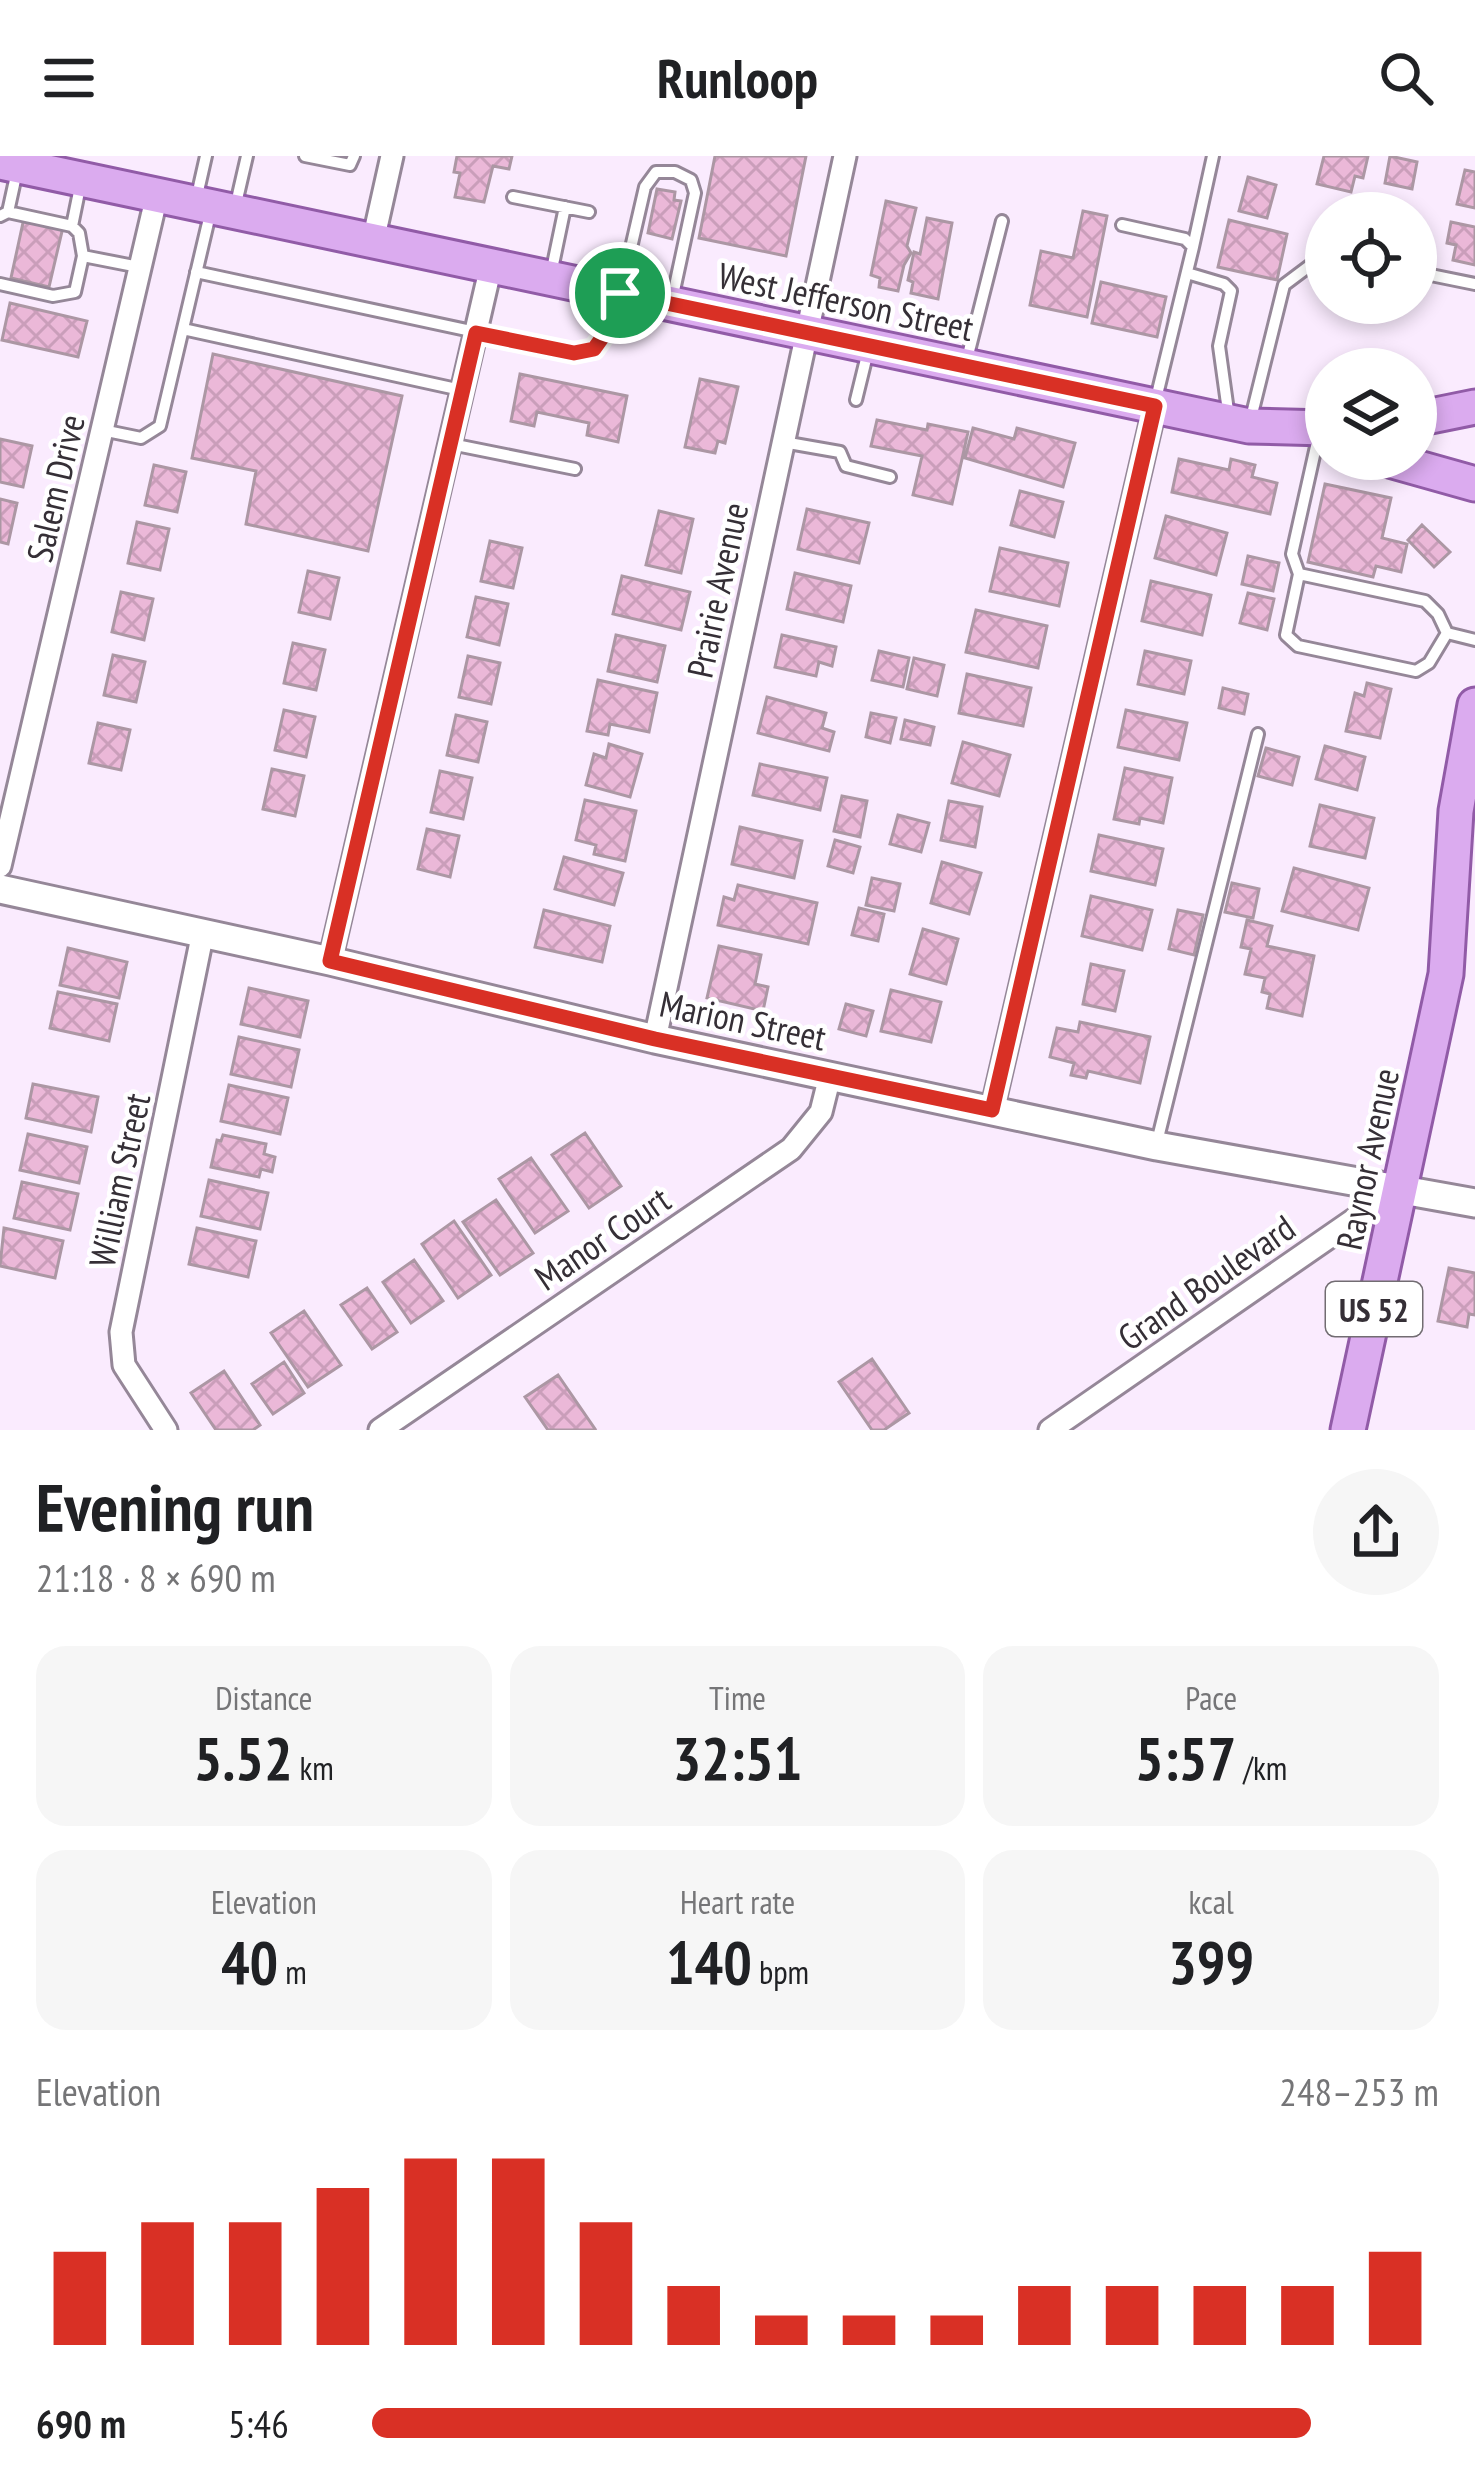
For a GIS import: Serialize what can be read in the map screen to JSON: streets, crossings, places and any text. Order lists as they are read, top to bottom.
{
  "streets": {
    "main road": ["West Jefferson Street", "Raynor Avenue", "US 52"],
    "street": [
      "Salem Drive",
      "Prairie Avenue",
      "Marion Street",
      "William Street",
      "Manor Court",
      "Grand Boulevard"
    ]
  },
  "crossings": [
    ["West Jefferson Street", "Salem Drive"],
    ["West Jefferson Street", "Prairie Avenue"],
    ["Prairie Avenue", "Marion Street"],
    ["Marion Street", "Raynor Avenue"],
    ["Marion Street", "William Street"],
    ["Marion Street", "Manor Court"],
    ["Marion Street", "Grand Boulevard"],
    ["Raynor Avenue", "Grand Boulevard"]
  ],
  "page": {
    "header": "Runloop",
    "heading": ["Evening run", "21:18 · 8 × 690 m"],
    "stats": [
      ["Distance", "5.52 km"],
      ["Time", "32:51"],
      ["Pace", "5:57 /km"],
      ["Elevation", "40 m"],
      ["Heart rate", "140 bpm"],
      ["kcal", "399"]
    ],
    "chart": ["Elevation", "248–253 m"],
    "list": [
      {
        "name": "690 m",
        "note": "5:46"
      }
    ]
  }
}
